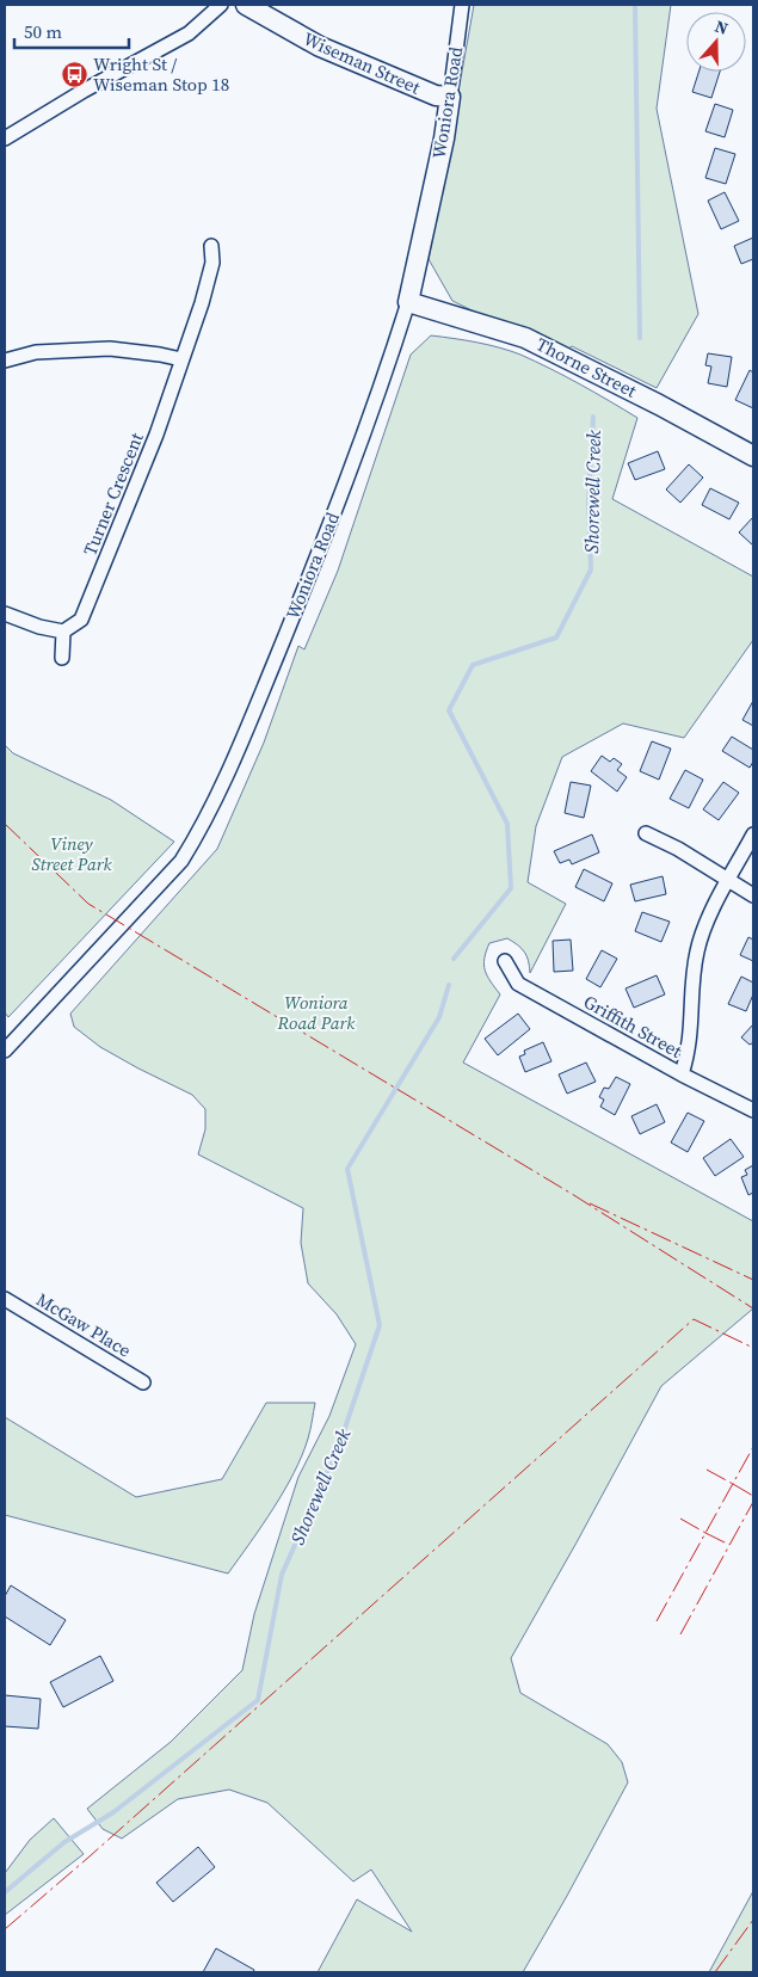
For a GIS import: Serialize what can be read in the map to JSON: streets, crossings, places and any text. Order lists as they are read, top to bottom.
{
  "streets": {
    "street": [
      "Wiseman Street",
      "Woniora Road",
      "Thorne Street",
      "Turner Crescent",
      "Griffith Street",
      "McGaw Place"
    ]
  },
  "crossings": [
    ["Wiseman Street", "Woniora Road"],
    ["Woniora Road", "Thorne Street"]
  ],
  "water": ["Shorewell Creek"],
  "parks": ["Viney Street Park", "Woniora Road Park"],
  "places": {
    "bus stop": ["Wright St / Wiseman Stop 18"]
  },
  "scale_bar": "50 m",
  "north": "top"
}
